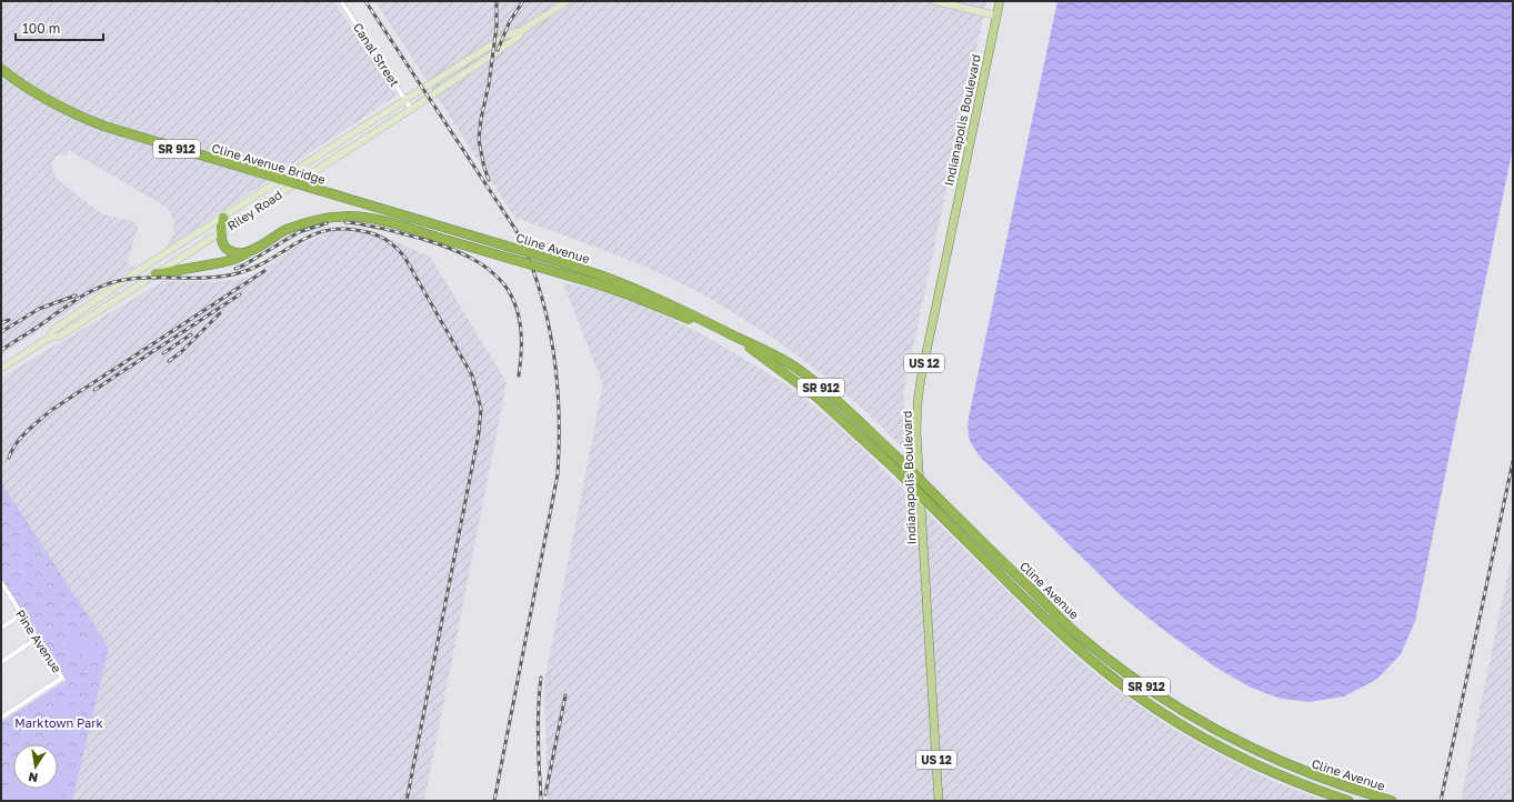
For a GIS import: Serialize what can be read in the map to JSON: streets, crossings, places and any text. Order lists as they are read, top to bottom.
{
  "streets": {
    "highway": ["SR 912", "Cline Avenue Bridge", "Cline Avenue"],
    "main road": ["Indianapolis Boulevard", "Riley Road", "US 12"],
    "street": ["Canal Street", "Pine Avenue"]
  },
  "crossings": [
    ["Canal Street", "Riley Road"],
    ["Cline Avenue Bridge", "Cline Avenue"]
  ],
  "parks": ["Marktown Park"],
  "scale_bar": "100 m",
  "north": "bottom"
}
